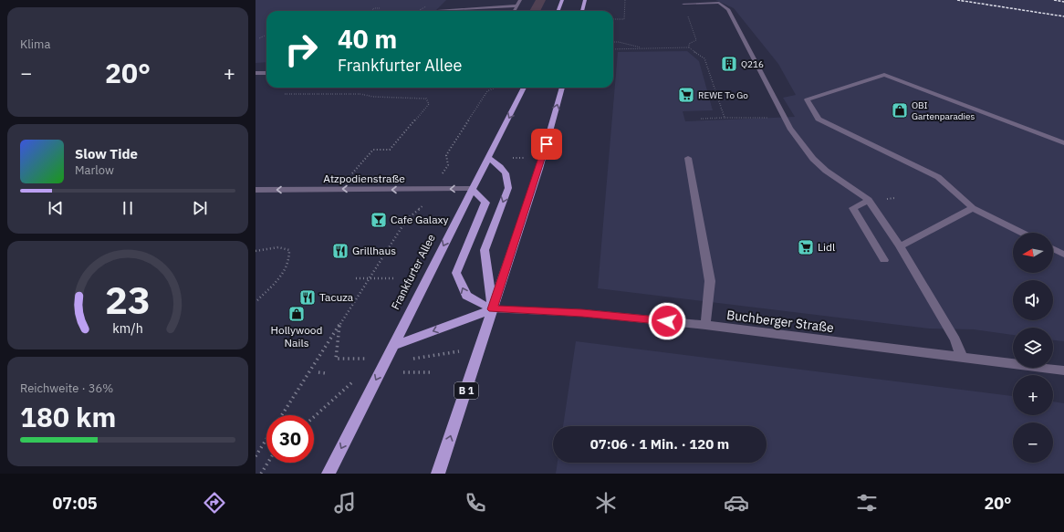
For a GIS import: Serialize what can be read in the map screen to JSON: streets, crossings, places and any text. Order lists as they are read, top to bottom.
{
  "streets": {
    "main road": ["Frankfurter Allee", "B 1"],
    "street": ["Atzpodienstraße", "Buchberger Straße"]
  },
  "crossings": [
    ["Atzpodienstraße", "Frankfurter Allee"],
    ["Buchberger Straße", "B 1"]
  ],
  "one_way": ["Atzpodienstraße"],
  "places": {
    "building": ["Q216"],
    "supermarket": ["REWE To Go", "Lidl"],
    "shop": ["OBI Gartenparadies", "Hollywood Nails"],
    "bar": ["Cafe Galaxy"],
    "restaurant": ["Grillhaus", "Tacuza"]
  },
  "north": "left",
  "page": {
    "tile": [
      "Klima",
      ["Reichweite · 36%", "180 km"]
    ],
    "turn": ["40 m", "Frankfurter Allee"],
    "heat": ["−", "20°", "+"],
    "song": ["Slow Tide", "Marlow"],
    "map_buttons": ["+", "−"],
    "limit": "30",
    "trip": "07:06 · 1 Min. · 120 m",
    "tabs": ["07:05", "20°"],
    "gauge": ["23", "km/h"]
  }
}
